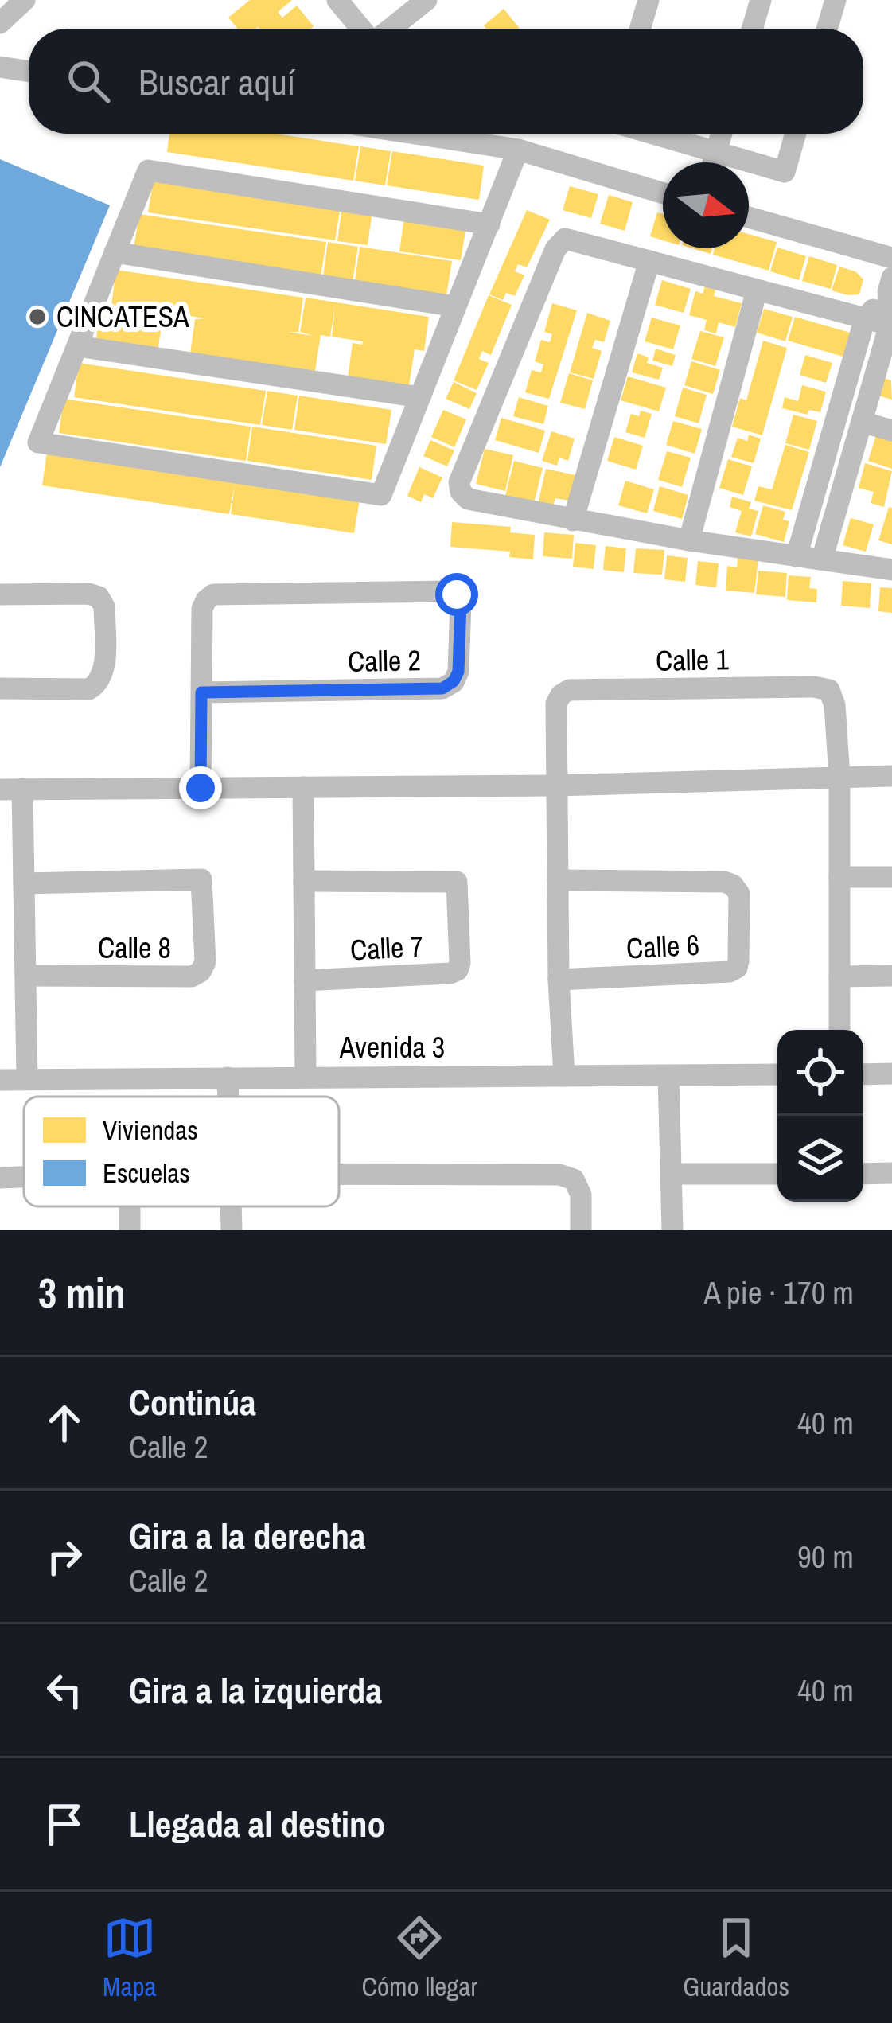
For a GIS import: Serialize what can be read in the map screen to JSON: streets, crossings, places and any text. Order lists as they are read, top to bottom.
{
  "streets": {
    "street": [
      "Calle 1",
      "Calle 2",
      "Calle 6",
      "Calle 8",
      "Calle 7",
      "Avenida 3"
    ]
  },
  "places": ["CINCATESA"],
  "legend": ["Viviendas", "Escuelas"],
  "north": "right",
  "page": {
    "search": "Buscar aquí",
    "heading": ["3 min", "A pie · 170 m"],
    "list": [
      ["Continúa", "Calle 2", "40 m"],
      ["Gira a la derecha", "Calle 2", "90 m"],
      ["Gira a la izquierda", "40 m"],
      "Llegada al destino"
    ],
    "nav": ["Mapa", "Cómo llegar", "Guardados"]
  }
}
